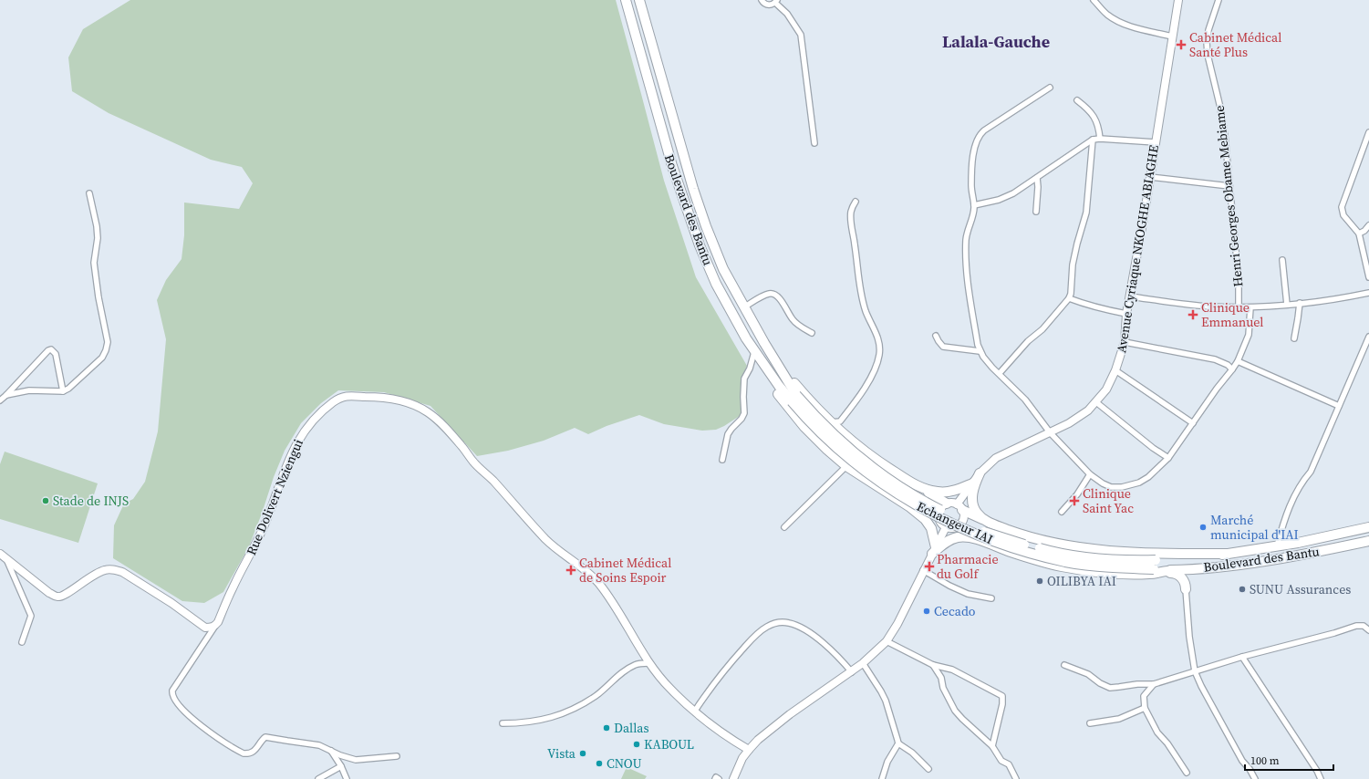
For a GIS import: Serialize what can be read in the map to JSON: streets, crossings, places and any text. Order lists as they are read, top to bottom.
{
  "streets": {
    "highway": ["Boulevard des Bantu", "Echangeur IAI"],
    "street": ["Henri Georges Obame Mebiame", "Avenue Cyriaque NKOGHE ABIAGHE", "Rue Dolivert Nziengui"]
  },
  "crossings": [
    ["Boulevard des Bantu", "Echangeur IAI"]
  ],
  "districts": ["Lalala-Gauche"],
  "places": {
    "health": [
      "Cabinet Médical Santé Plus",
      "Clinique Emmanuel",
      "Clinique Saint Yac",
      "Pharmacie du Golf",
      "Cabinet Médical de Soins Espoir"
    ],
    "other": [
      "Stade de INJS",
      "Marché municipal d'IAI",
      "OILIBYA IAI",
      "SUNU Assurances",
      "Cecado",
      "Dallas",
      "KABOUL",
      "Vista",
      "CNOU"
    ]
  },
  "scale_bar": "100 m"
}
